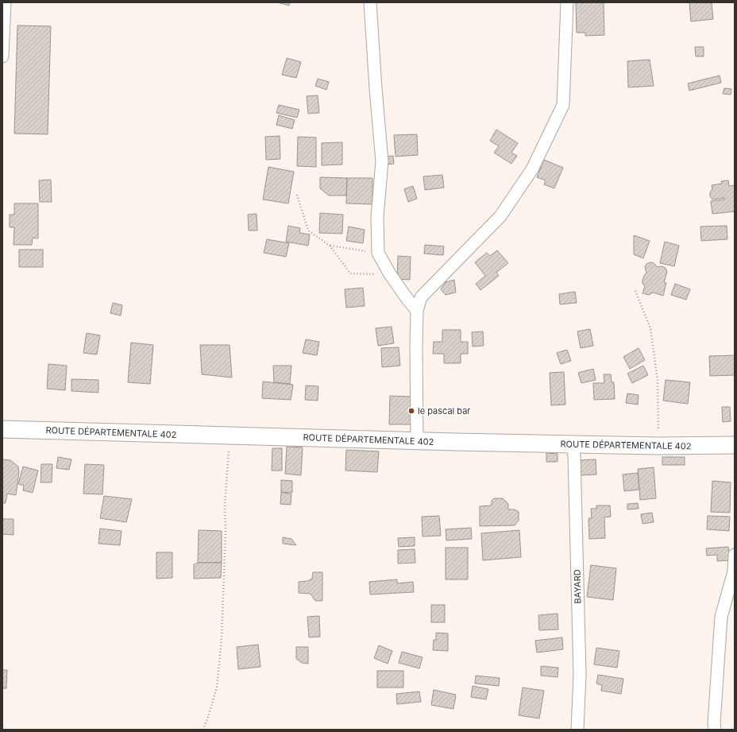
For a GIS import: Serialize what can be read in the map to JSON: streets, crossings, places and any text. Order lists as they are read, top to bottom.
{
  "streets": {
    "main road": ["ROUTE DÉPARTEMENTALE 402"],
    "street": ["BAYARD"]
  },
  "crossings": [
    ["ROUTE DÉPARTEMENTALE 402", "BAYARD"]
  ],
  "places": ["le pascal bar"]
}
